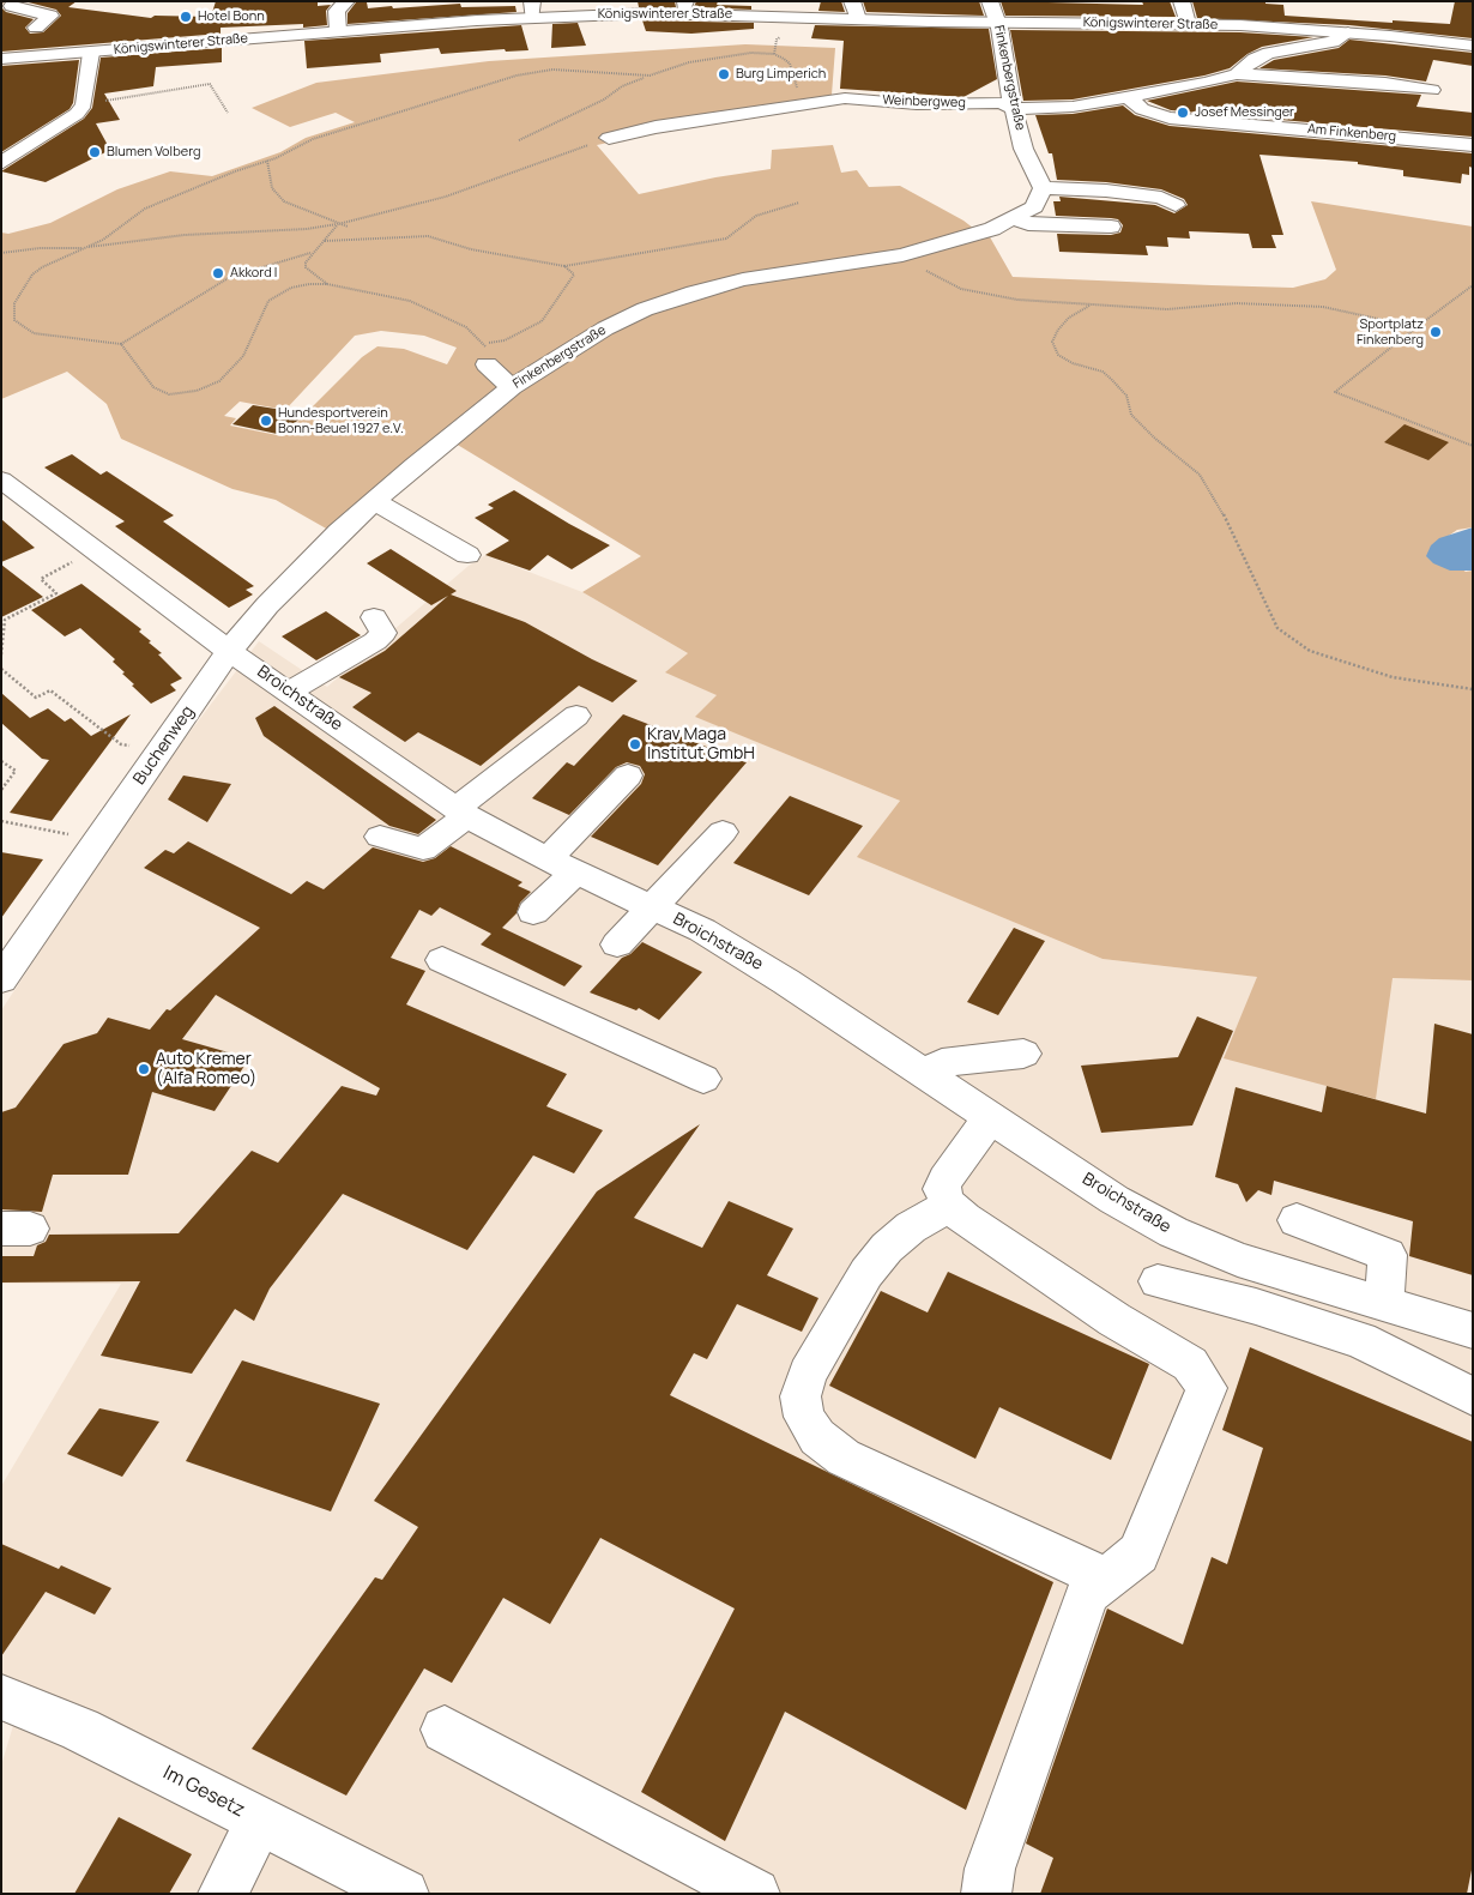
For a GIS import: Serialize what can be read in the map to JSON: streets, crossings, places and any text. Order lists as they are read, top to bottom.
{
  "streets": {
    "street": [
      "Königswinterer Straße",
      "Finkenbergstraße",
      "Weinbergweg",
      "Am Finkenberg",
      "Broichstraße",
      "Buchenweg",
      "Im Gesetz"
    ]
  },
  "crossings": [
    ["Königswinterer Straße", "Finkenbergstraße"],
    ["Königswinterer Straße", "Weinbergweg"],
    ["Finkenbergstraße", "Weinbergweg"],
    ["Finkenbergstraße", "Broichstraße"],
    ["Finkenbergstraße", "Buchenweg"],
    ["Weinbergweg", "Am Finkenberg"],
    ["Broichstraße", "Buchenweg"]
  ],
  "places": [
    "Hotel Bonn",
    "Burg Limperich",
    "Josef Messinger",
    "Blumen Volberg",
    "Akkord I",
    "Sportplatz Finkenberg",
    "Hundesportverein Bonn-Beuel 1927 e.V.",
    "Krav Maga Institut GmbH",
    "Auto Kremer (Alfa Romeo)"
  ]
}
